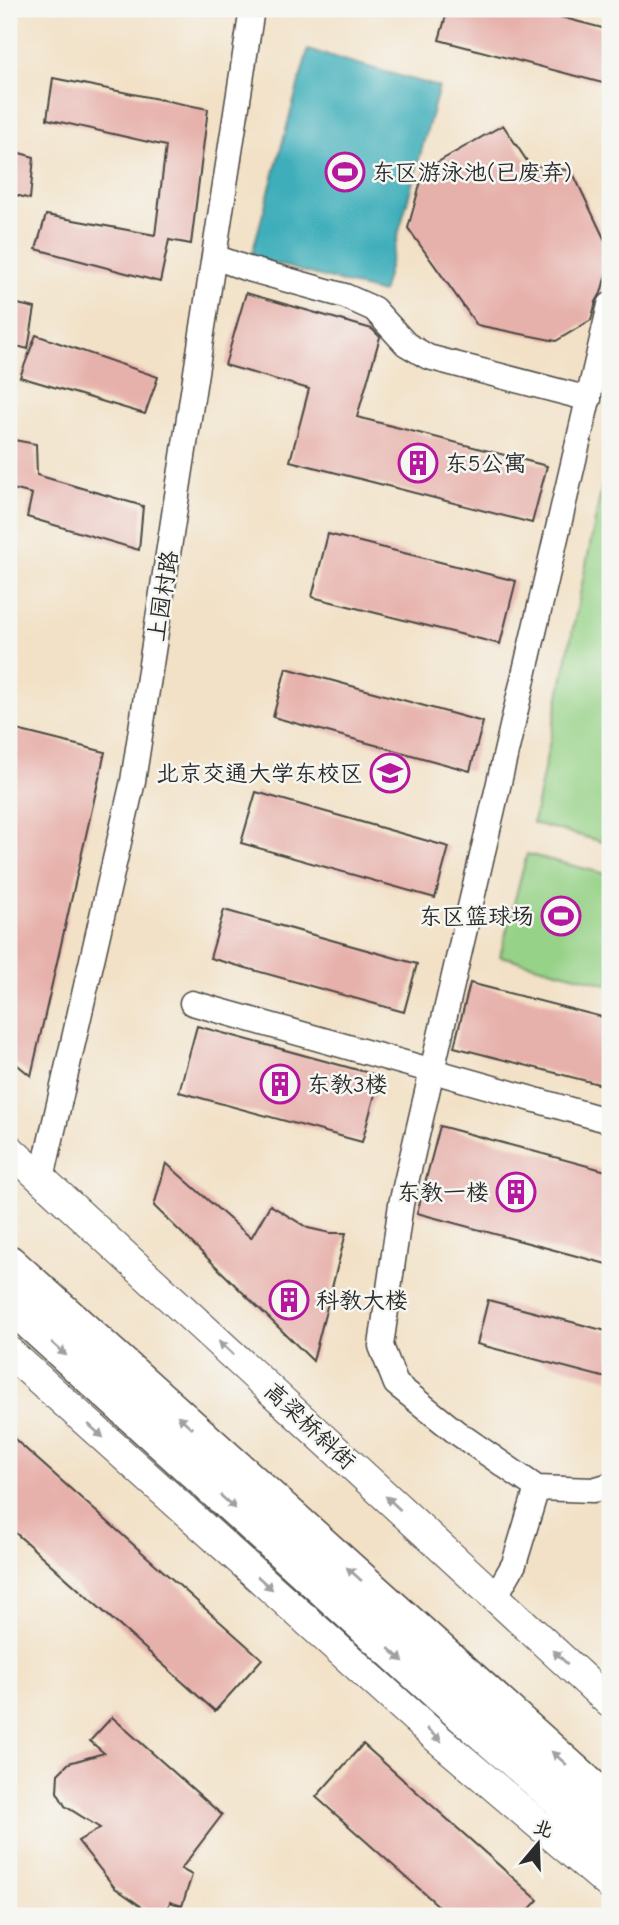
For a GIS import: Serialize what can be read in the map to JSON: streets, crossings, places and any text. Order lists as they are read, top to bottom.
{
  "streets": {
    "street": ["上园村路", "高梁桥斜街"]
  },
  "crossings": [
    ["上园村路", "高梁桥斜街"]
  ],
  "places": {
    "sports": ["东区游泳池(已废弃)", "东区篮球场"],
    "building": [
      "东5公寓",
      "东教3楼",
      "东教一楼",
      "科教大楼"
    ],
    "school or university": ["北京交通大学东校区"]
  },
  "north": "top"
}
